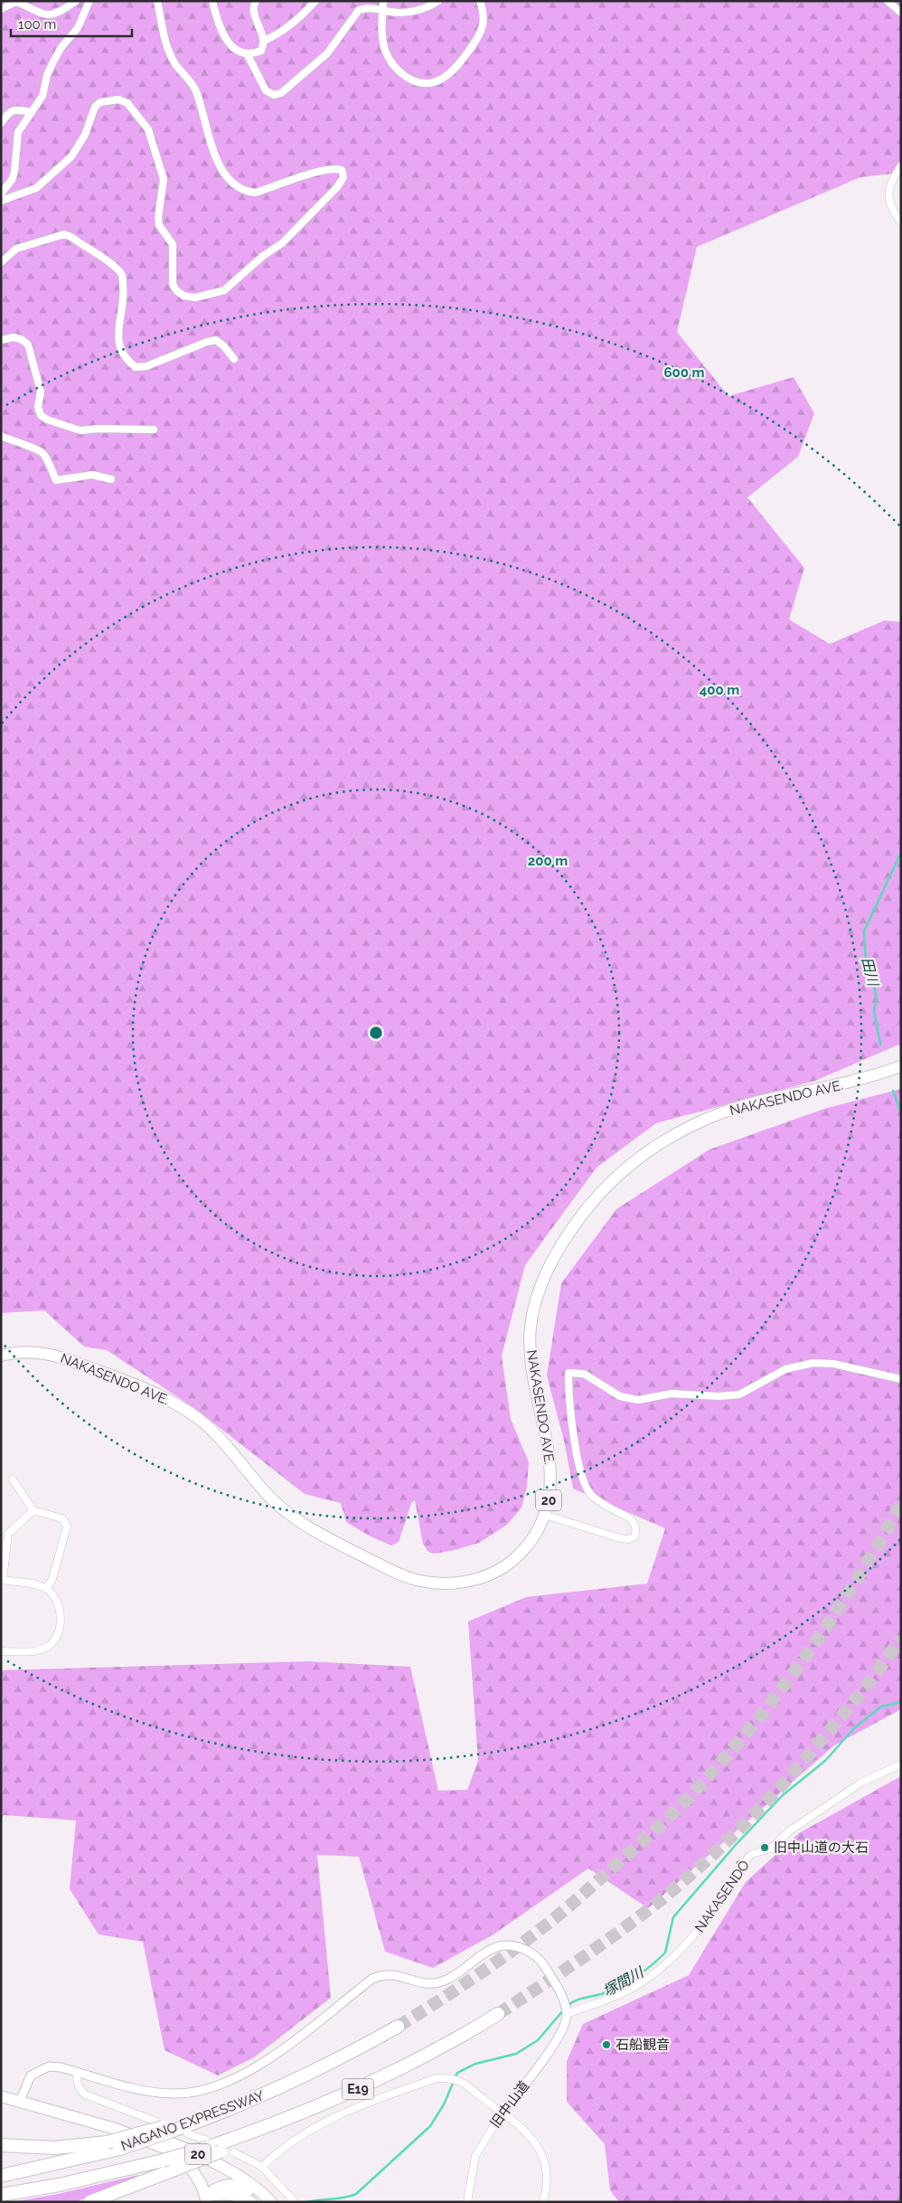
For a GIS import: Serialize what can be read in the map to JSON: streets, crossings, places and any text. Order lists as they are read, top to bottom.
{
  "streets": {
    "highway": [
      "NAKASENDO AVE.",
      "20",
      "E19",
      "NAGANO EXPRESSWAY"
    ],
    "street": ["NAKASENDŌ", "旧中山道"]
  },
  "crossings": [
    ["NAKASENDŌ", "旧中山道"],
    ["E19", "NAGANO EXPRESSWAY"]
  ],
  "water": ["田川", "塚間川"],
  "places": ["旧中山道の大石", "石船観音"],
  "scale_bar": "100 m",
  "rings": ["600 m", "400 m", "200 m"]
}
